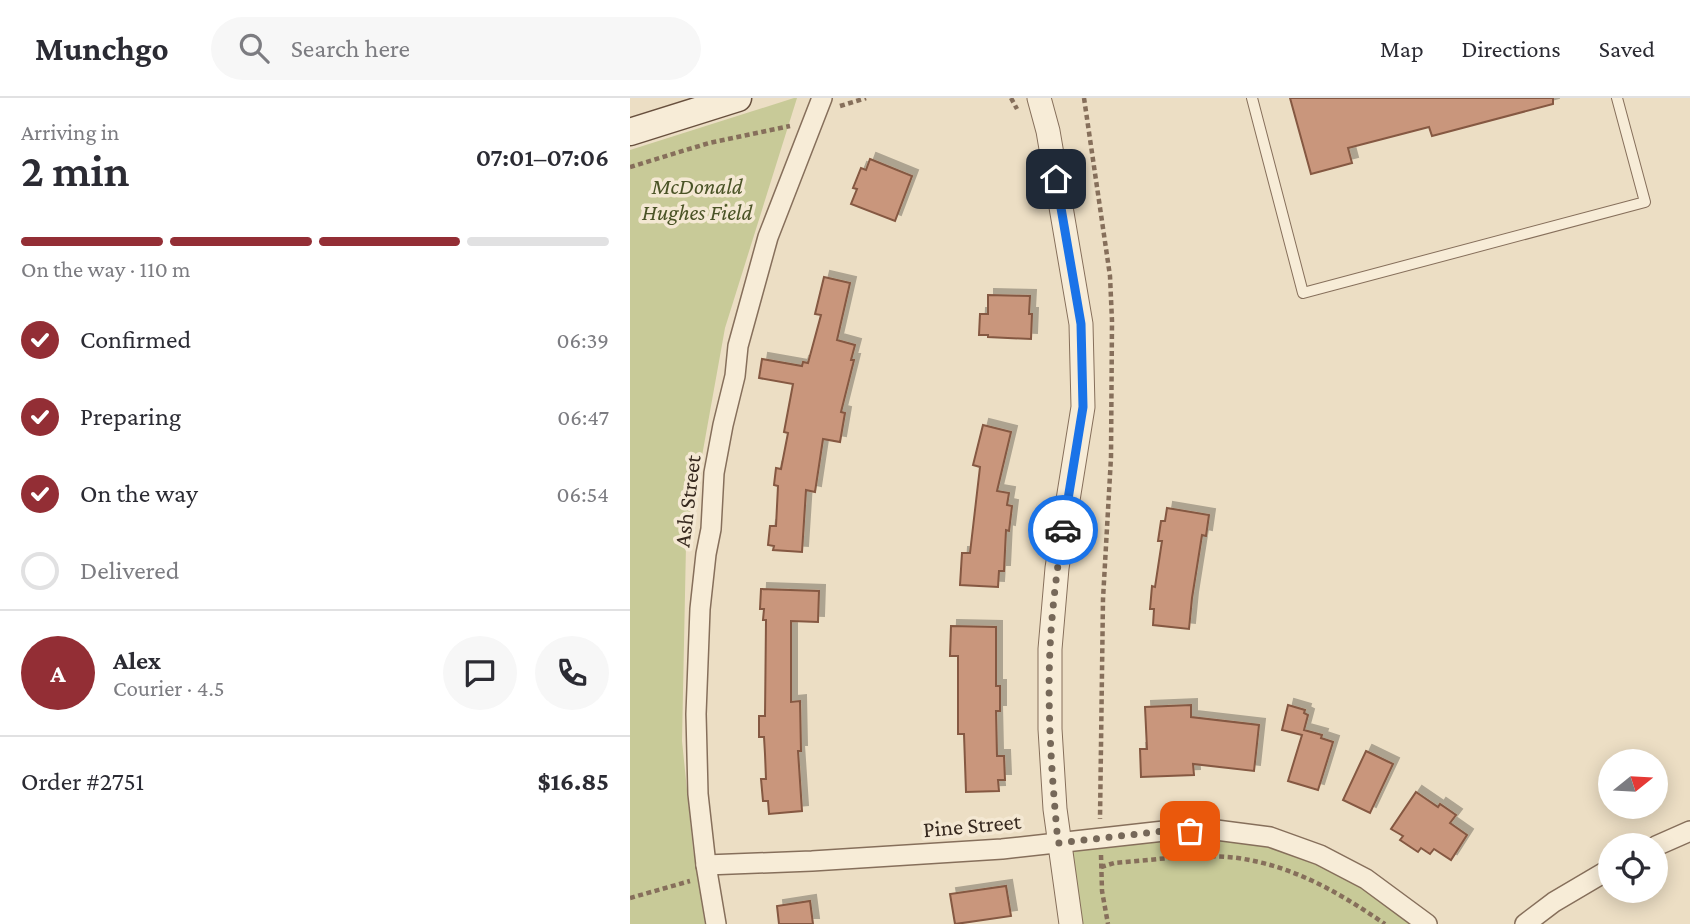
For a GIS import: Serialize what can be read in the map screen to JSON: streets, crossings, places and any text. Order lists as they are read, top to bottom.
{
  "streets": {
    "street": ["Ash Street", "Pine Street"]
  },
  "crossings": [
    ["Ash Street", "Pine Street"]
  ],
  "parks": ["McDonald Hughes Field"],
  "north": "right",
  "page": {
    "header": "Munchgo",
    "search": "Search here",
    "nav": ["Map", "Directions", "Saved"],
    "heading": ["2 min", "Arriving in", "07:01–07:06"],
    "panel": [
      "Alex",
      "Courier · 4.5",
      "Order #2751",
      "$16.85"
    ],
    "bar": "On the way · 110 m",
    "list": [
      ["Confirmed", "06:39"],
      ["Preparing", "06:47"],
      ["On the way", "06:54"],
      "Delivered"
    ],
    "round": "A"
  }
}
